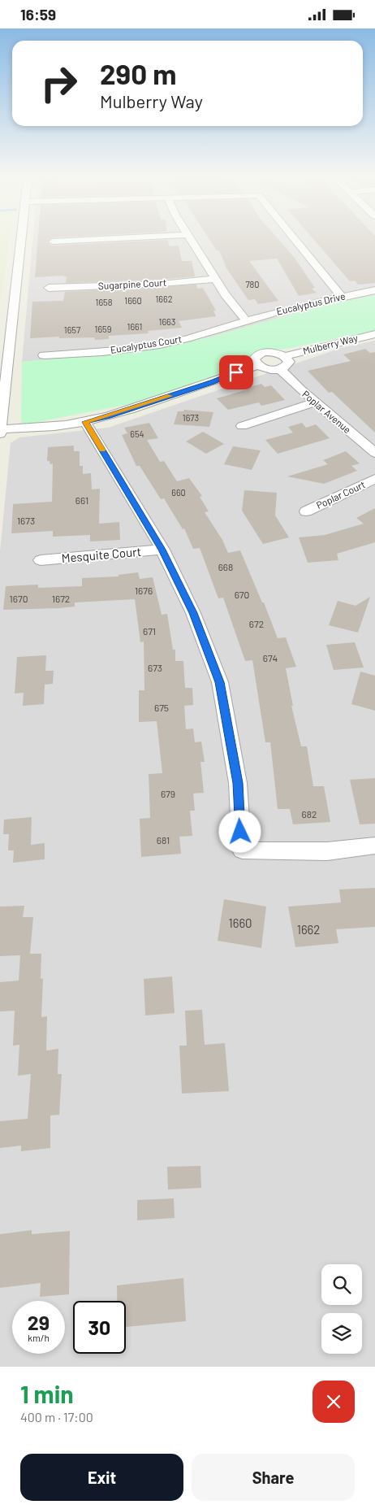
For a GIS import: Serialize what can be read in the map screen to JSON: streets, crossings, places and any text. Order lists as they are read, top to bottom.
{
  "streets": {
    "street": [
      "Sugarpine Court",
      "Eucalyptus Drive",
      "Eucalyptus Court",
      "Mulberry Way",
      "Poplar Avenue",
      "Poplar Court",
      "Mesquite Court"
    ]
  },
  "crossings": [
    ["Eucalyptus Drive", "Eucalyptus Court"]
  ],
  "house_numbers": [
    "780",
    "1662",
    "1660",
    "1658",
    "1663",
    "1661",
    "1659",
    "1657",
    "1673",
    "654",
    "660",
    "661",
    "1673",
    "668",
    "1676",
    "670",
    "1670",
    "1672",
    "672",
    "671",
    "674",
    "673",
    "675",
    "679",
    "682",
    "681",
    "1660",
    "1662"
  ],
  "page": {
    "status": "16:59",
    "turn": ["290 m", "Mulberry Way"],
    "speed": "29 km/h",
    "limit": "30",
    "heading": ["1 min", "400 m · 17:00"],
    "buttons": ["Exit", "Share"]
  }
}
